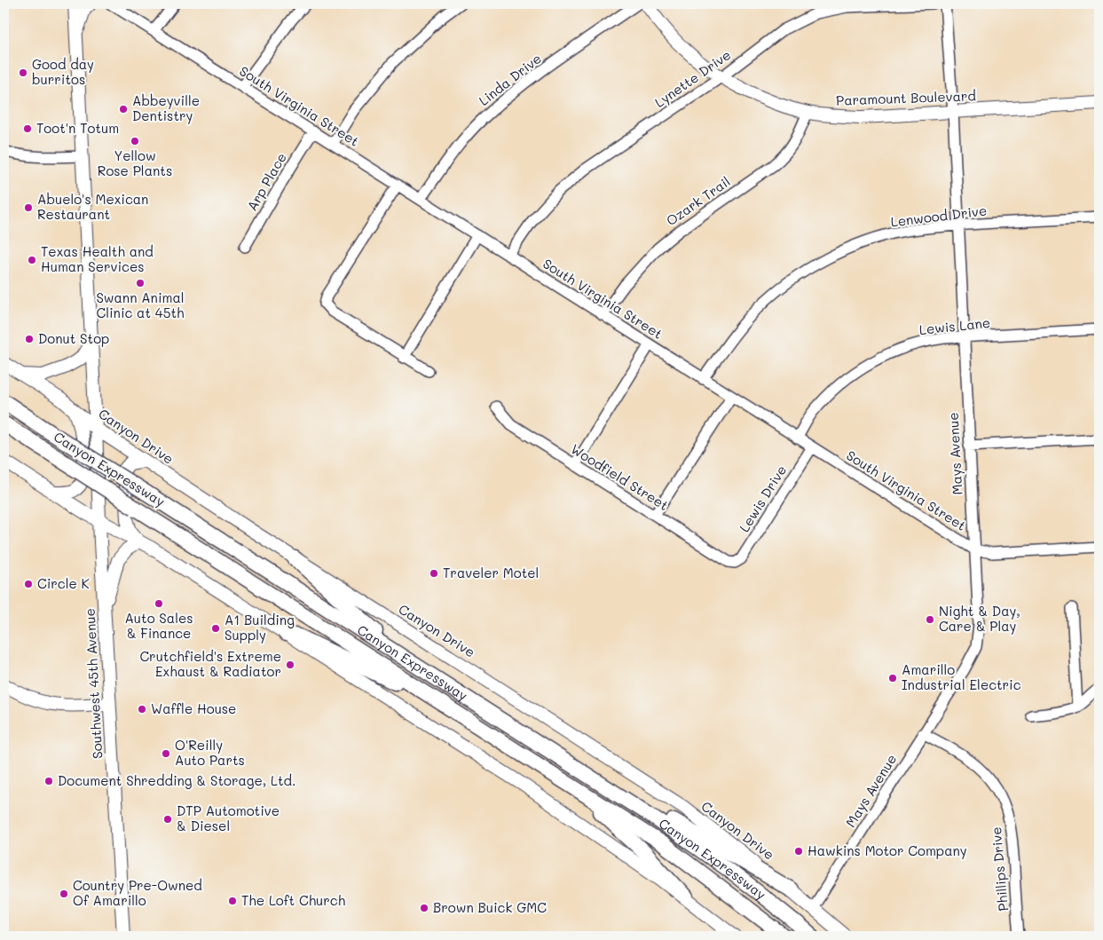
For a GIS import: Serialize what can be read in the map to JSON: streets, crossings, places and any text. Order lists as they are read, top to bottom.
{
  "streets": {
    "highway": ["Canyon Expressway"],
    "main road": ["Paramount Boulevard", "Canyon Drive", "Southwest 45th Avenue"],
    "street": [
      "Lynette Drive",
      "Linda Drive",
      "South Virginia Street",
      "Arp Place",
      "Ozark Trail",
      "Lenwood Drive",
      "Lewis Lane",
      "Mays Avenue",
      "Woodfield Street",
      "Lewis Drive",
      "Phillips Drive"
    ]
  },
  "crossings": [
    ["Lynette Drive", "Paramount Boulevard"],
    ["Lynette Drive", "South Virginia Street"],
    ["Linda Drive", "South Virginia Street"],
    ["Paramount Boulevard", "Ozark Trail"],
    ["Paramount Boulevard", "Mays Avenue"],
    ["South Virginia Street", "Arp Place"],
    ["South Virginia Street", "Ozark Trail"],
    ["South Virginia Street", "Lenwood Drive"],
    ["South Virginia Street", "Lewis Lane"],
    ["South Virginia Street", "Mays Avenue"],
    ["South Virginia Street", "Lewis Drive"],
    ["Lenwood Drive", "Mays Avenue"],
    ["Lewis Lane", "Mays Avenue"],
    ["Canyon Drive", "Mays Avenue"],
    ["Canyon Drive", "Southwest 45th Avenue"],
    ["Mays Avenue", "Phillips Drive"],
    ["Woodfield Street", "Lewis Drive"]
  ],
  "places": [
    "Good day burritos",
    "Abbeyville Dentistry",
    "Toot'n Totum",
    "Yellow Rose Plants",
    "Abuelo's Mexican Restaurant",
    "Texas Health and Human Services",
    "Swann Animal Clinic at 45th",
    "Donut Stop",
    "Traveler Motel",
    "Circle K",
    "Auto Sales & Finance",
    "Night & Day, Care & Play",
    "A1 Building Supply",
    "Crutchfield's Extreme Exhaust & Radiator",
    "Amarillo Industrial Electric",
    "Waffle House",
    "O'Reilly Auto Parts",
    "Document Shredding & Storage, Ltd.",
    "DTP Automotive & Diesel",
    "Hawkins Motor Company",
    "Country Pre-Owned Of Amarillo",
    "The Loft Church",
    "Brown Buick GMC"
  ]
}
